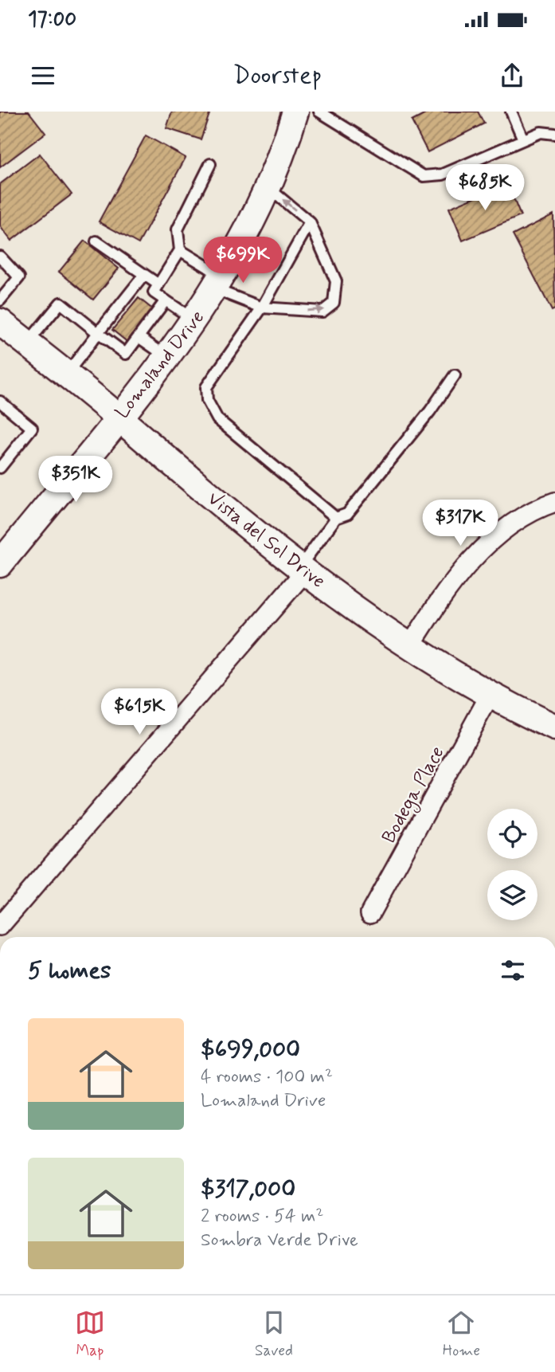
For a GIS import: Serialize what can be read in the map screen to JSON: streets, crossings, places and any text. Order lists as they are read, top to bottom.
{
  "streets": {
    "main road": ["Lomaland Drive", "Vista del Sol Drive"],
    "street": ["Bodega Place"]
  },
  "crossings": [
    ["Lomaland Drive", "Vista del Sol Drive"],
    ["Vista del Sol Drive", "Bodega Place"]
  ],
  "page": {
    "status": "17:00",
    "header": "Doorstep",
    "price": [
      "$685K",
      "$699K",
      "$351K",
      "$317K",
      "$615K"
    ],
    "heading": "5 homes",
    "list": [
      {
        "name": "$699,000",
        "note": "4 rooms · 100 m² · Lomaland Drive"
      },
      {
        "name": "$317,000",
        "note": "2 rooms · 54 m² · Sombra Verde Drive"
      }
    ],
    "tabs": ["Map", "Saved", "Home"]
  }
}
